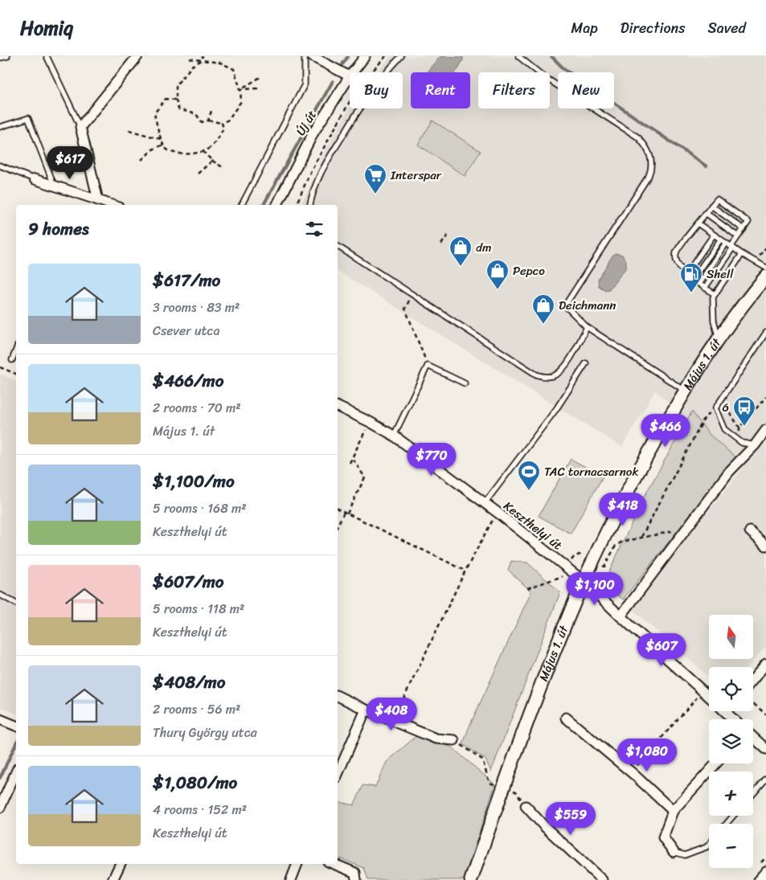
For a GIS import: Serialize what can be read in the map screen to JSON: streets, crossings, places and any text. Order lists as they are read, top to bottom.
{
  "streets": {
    "main road": ["Május 1. út"],
    "street": ["Új út", "Keszthelyi út"]
  },
  "crossings": [
    ["Május 1. út", "Keszthelyi út"]
  ],
  "places": {
    "supermarket": ["Interspar"],
    "shop": ["dm", "Pepco", "Deichmann"],
    "fuel station": ["Shell"],
    "bus stop": ["6"],
    "sports": ["TAC tornacsarnok"]
  },
  "north": "top",
  "page": {
    "header": "Homiq",
    "nav": ["Map", "Directions", "Saved"],
    "chip": [
      "Buy",
      "Rent",
      "Filters",
      "New"
    ],
    "price": [
      "$617",
      "$466",
      "$770",
      "$418",
      "$1,100",
      "$607",
      "$408",
      "$1,080",
      "$559"
    ],
    "heading": "9 homes",
    "list": [
      {
        "name": "$617/mo",
        "note": "3 rooms · 83 m² · Csever utca"
      },
      {
        "name": "$466/mo",
        "note": "2 rooms · 70 m² · Május 1. út"
      },
      {
        "name": "$1,100/mo",
        "note": "5 rooms · 168 m² · Keszthelyi út"
      },
      {
        "name": "$607/mo",
        "note": "5 rooms · 118 m² · Keszthelyi út"
      },
      {
        "name": "$408/mo",
        "note": "2 rooms · 56 m² · Thury György utca"
      },
      {
        "name": "$1,080/mo",
        "note": "4 rooms · 152 m² · Keszthelyi út"
      }
    ],
    "map_buttons": ["+", "−"]
  }
}
